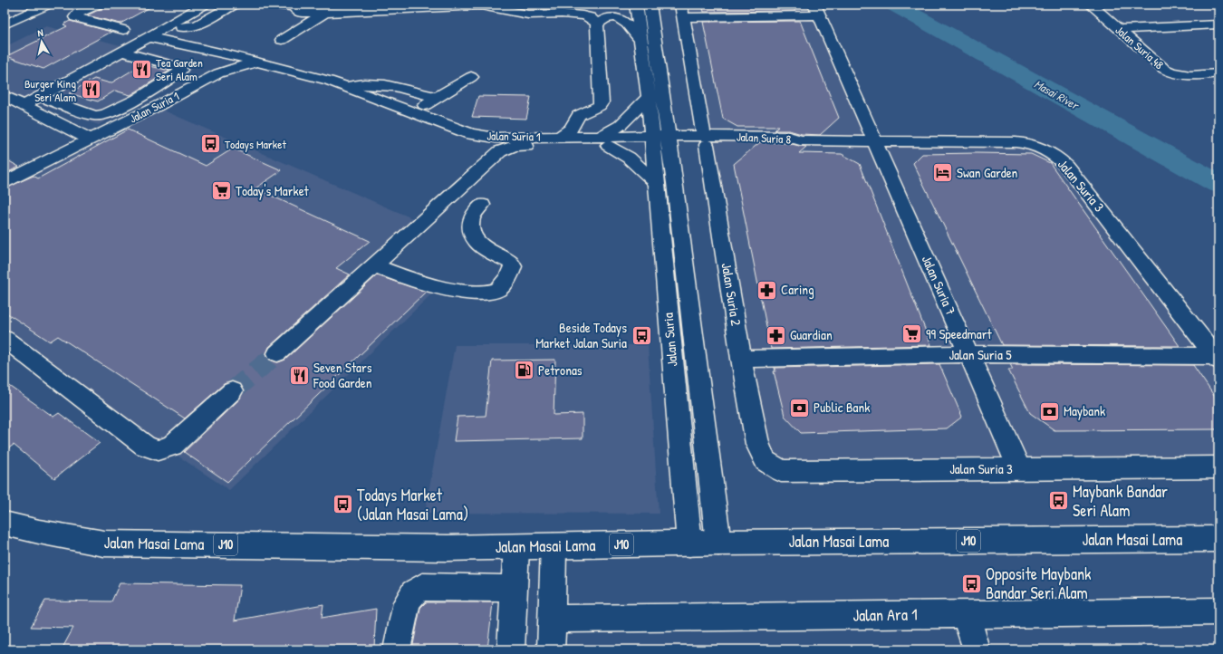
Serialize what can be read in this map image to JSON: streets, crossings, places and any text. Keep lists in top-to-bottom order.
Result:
{
  "streets": {
    "street": [
      "Jalan Suria 48",
      "Jalan Suria 1",
      "Jalan Suria 8",
      "Jalan Suria 3",
      "Jalan Suria 7",
      "Jalan Suria 2",
      "Jalan Suria",
      "Jalan Suria 5",
      "Jalan Masai Lama",
      "J10",
      "Jalan Ara 1"
    ]
  },
  "crossings": [
    ["Jalan Suria 1", "Jalan Suria 8"],
    ["Jalan Suria 8", "Jalan Suria 3"],
    ["Jalan Suria 8", "Jalan Suria 7"],
    ["Jalan Suria 8", "Jalan Suria 2"],
    ["Jalan Suria 8", "Jalan Suria"],
    ["Jalan Suria 3", "Jalan Suria 7"],
    ["Jalan Suria 3", "Jalan Suria 2"],
    ["Jalan Suria 3", "Jalan Suria 5"],
    ["Jalan Suria 7", "Jalan Suria 5"],
    ["Jalan Suria 2", "Jalan Suria 5"],
    ["Jalan Suria", "Jalan Masai Lama"]
  ],
  "water": ["Masai River"],
  "places": {
    "restaurant": ["Tea Garden Seri Alam", "Burger King Seri Alam", "Seven Stars Food Garden"],
    "bus stop": [
      "Todays Market",
      "Beside Todays Market Jalan Suria",
      "Maybank Bandar Seri Alam",
      "Todays Market (Jalan Masai Lama)",
      "Opposite Maybank Bandar Seri Alam"
    ],
    "hotel": ["Swan Garden"],
    "supermarket": ["Today's Market", "99 Speedmart"],
    "pharmacy": ["Caring", "Guardian"],
    "fuel station": ["Petronas"],
    "bank": ["Public Bank", "Maybank"]
  },
  "north": "top"
}
